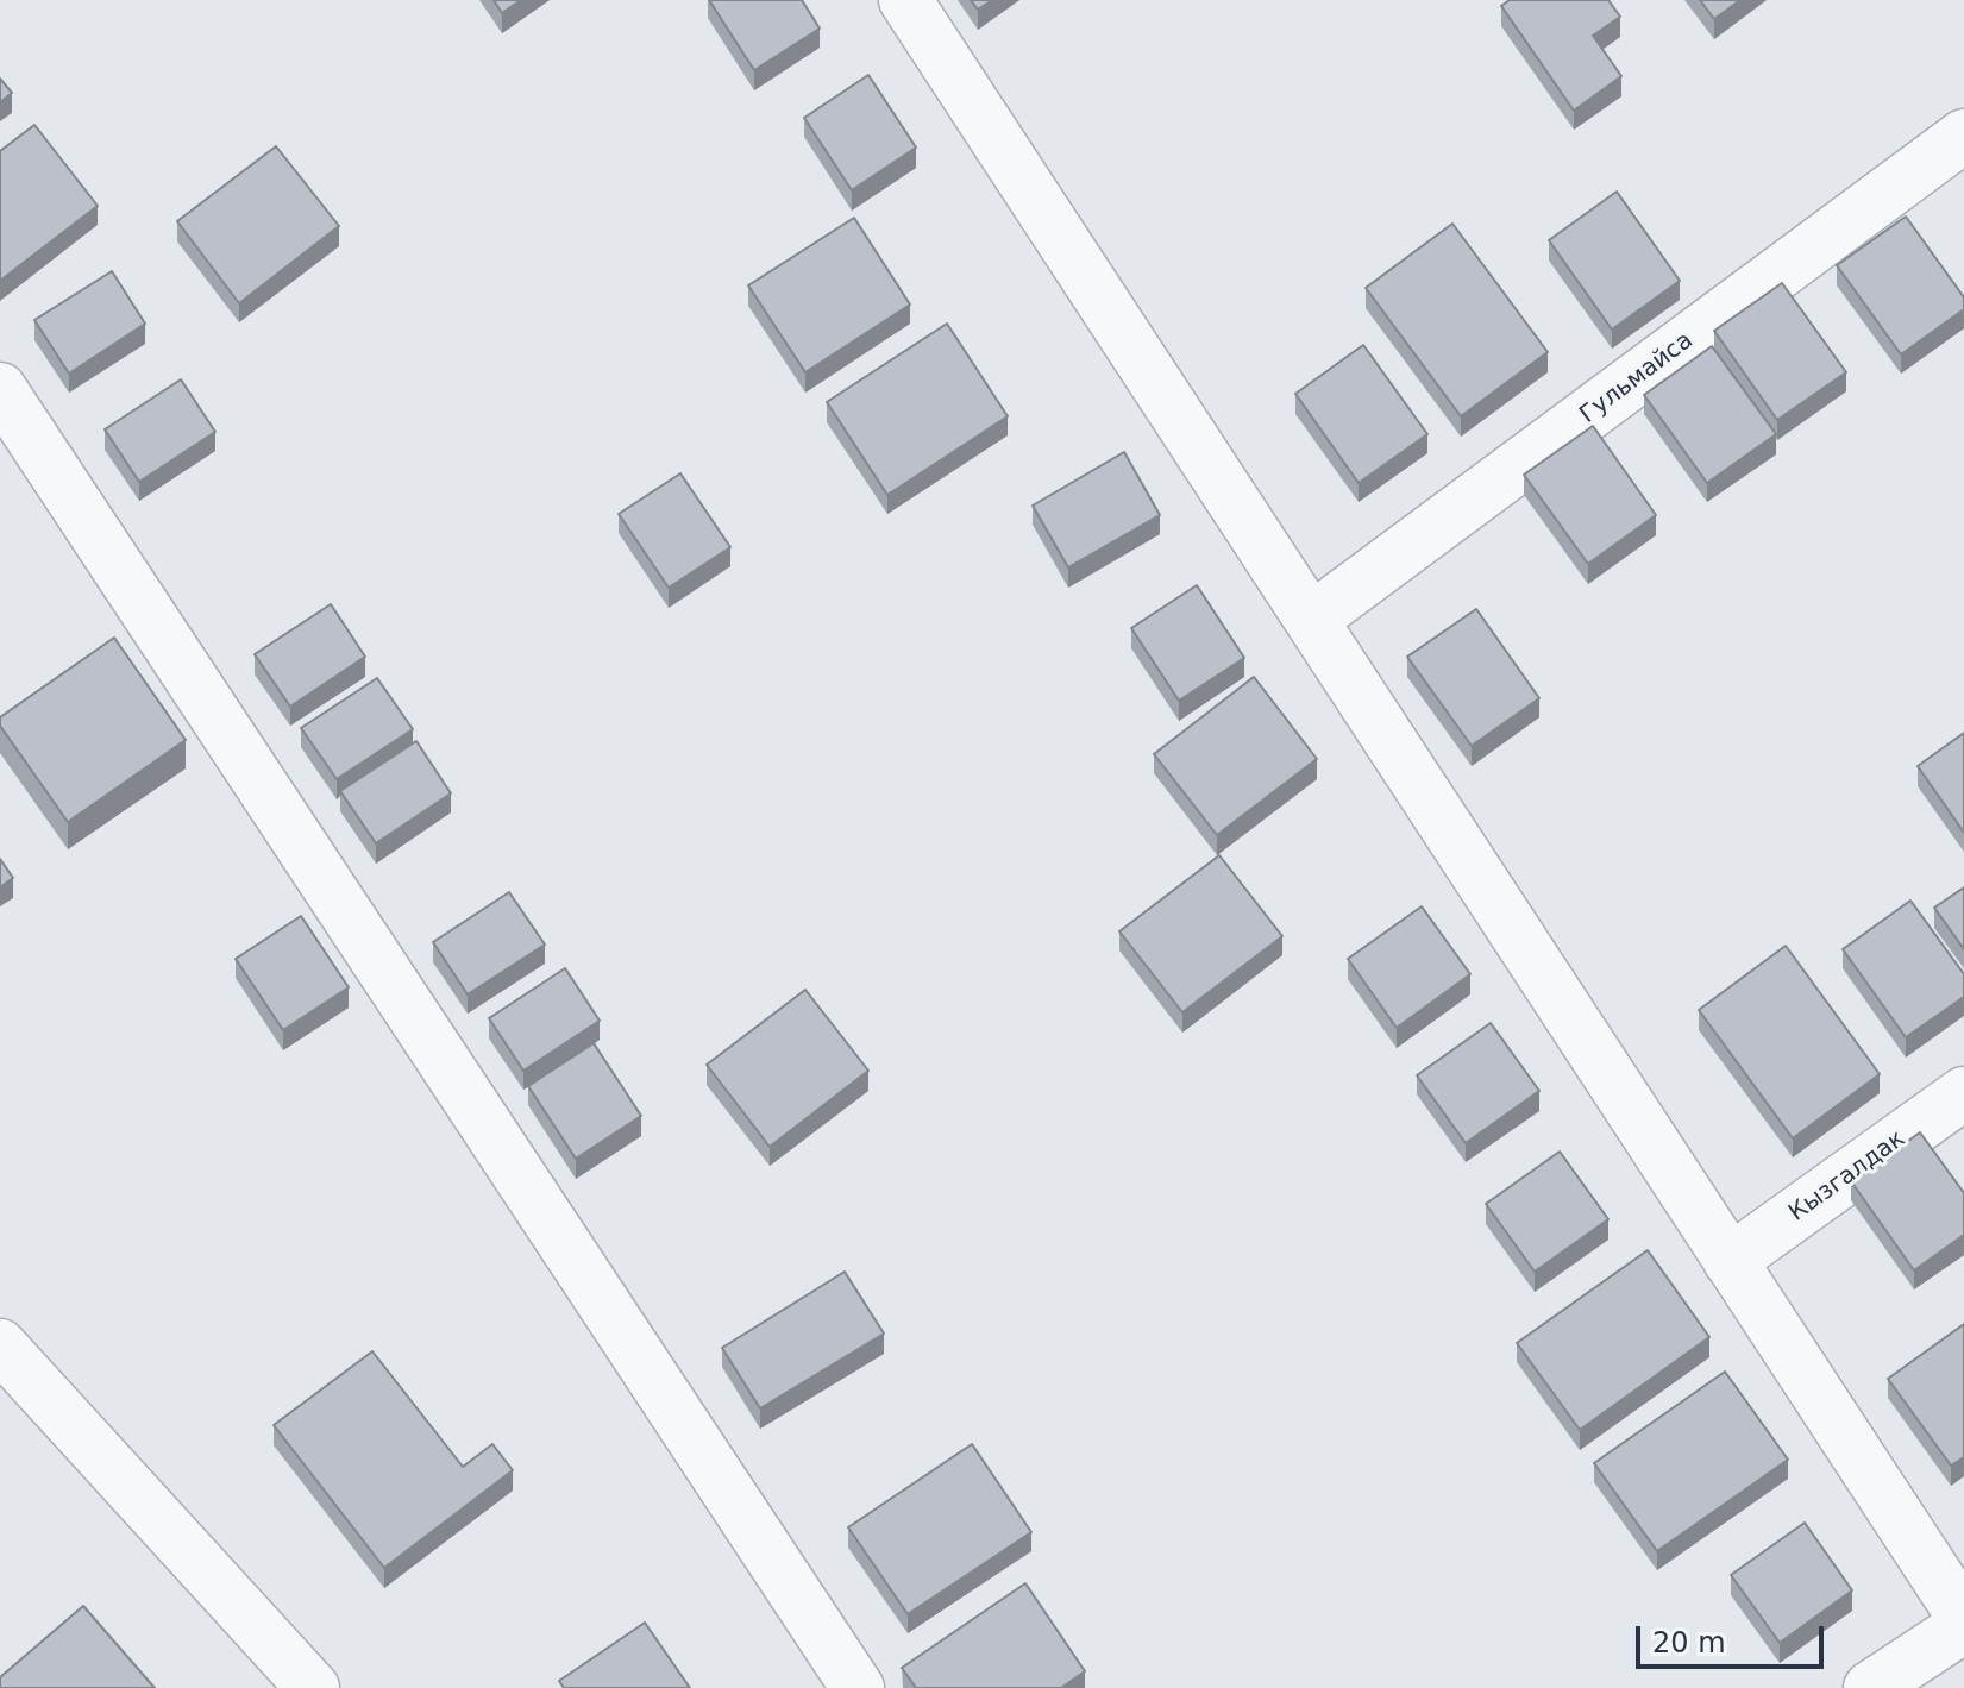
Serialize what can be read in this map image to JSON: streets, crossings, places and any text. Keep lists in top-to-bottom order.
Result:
{
  "streets": {
    "street": ["Гульмайса", "Кызгалдак"]
  },
  "scale_bar": "20 m"
}
